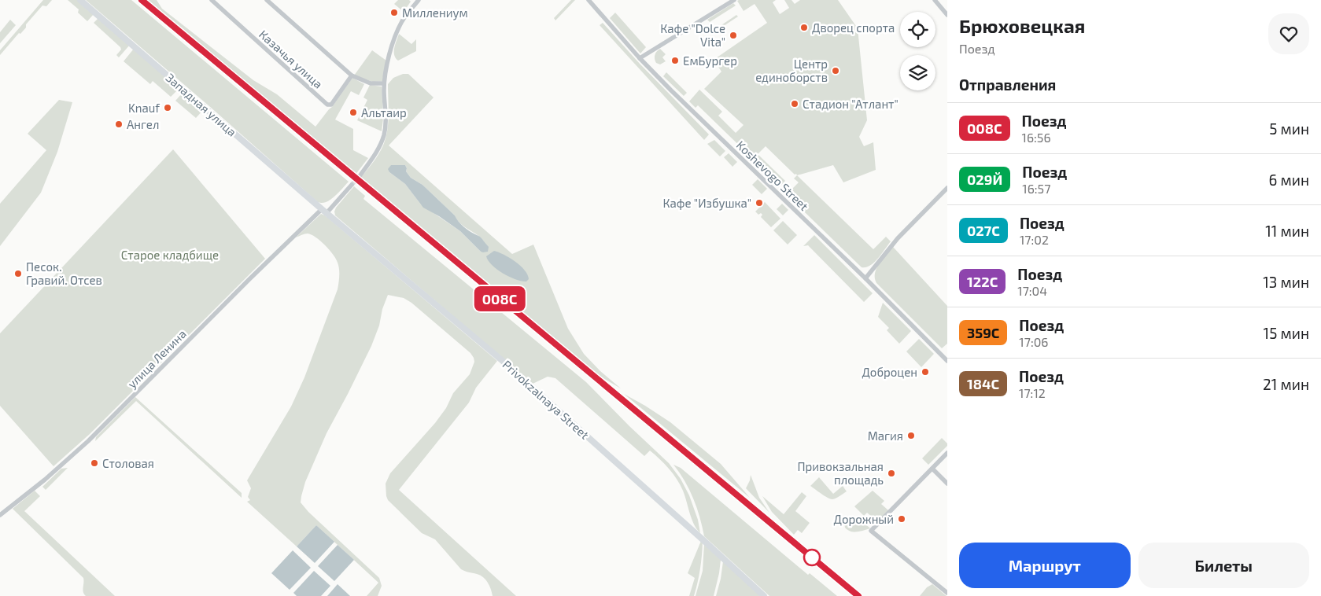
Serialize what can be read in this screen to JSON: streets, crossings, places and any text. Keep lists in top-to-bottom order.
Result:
{
  "streets": {
    "main road": ["Западная улица", "Privokzalnaya Street"],
    "street": ["Казачья улица", "Koshevogo Street", "улица Ленина"]
  },
  "crossings": [
    ["Западная улица", "улица Ленина"],
    ["Западная улица", "Privokzalnaya Street"],
    ["улица Ленина", "Privokzalnaya Street"]
  ],
  "parks": ["Старое кладбище"],
  "places": [
    "Миллениум",
    "Дворец спорта",
    "Кафе \"Dolce Vita\"",
    "ЕмБургер",
    "Центр единоборств",
    "Стадион \"Атлант\"",
    "Knauf",
    "Альтаир",
    "Ангел",
    "Кафе \"Избушка\"",
    "Песок. Гравий. Отсев",
    "Доброцен",
    "Магия",
    "Столовая",
    "Привокзальная площадь",
    "Дорожный"
  ],
  "page": {
    "on_map": "008С",
    "heading": [
      ["Брюховецкая", "Поезд"],
      "Отправления"
    ],
    "list": [
      {
        "mark": "008С",
        "name": "Поезд",
        "note": "16:56",
        "value": "5 мин"
      },
      {
        "mark": "029Й",
        "name": "Поезд",
        "note": "16:57",
        "value": "6 мин"
      },
      {
        "mark": "027С",
        "name": "Поезд",
        "note": "17:02",
        "value": "11 мин"
      },
      {
        "mark": "122С",
        "name": "Поезд",
        "note": "17:04",
        "value": "13 мин"
      },
      {
        "mark": "359С",
        "name": "Поезд",
        "note": "17:06",
        "value": "15 мин"
      },
      {
        "mark": "184С",
        "name": "Поезд",
        "note": "17:12",
        "value": "21 мин"
      }
    ],
    "buttons": ["Маршрут", "Билеты"]
  }
}
